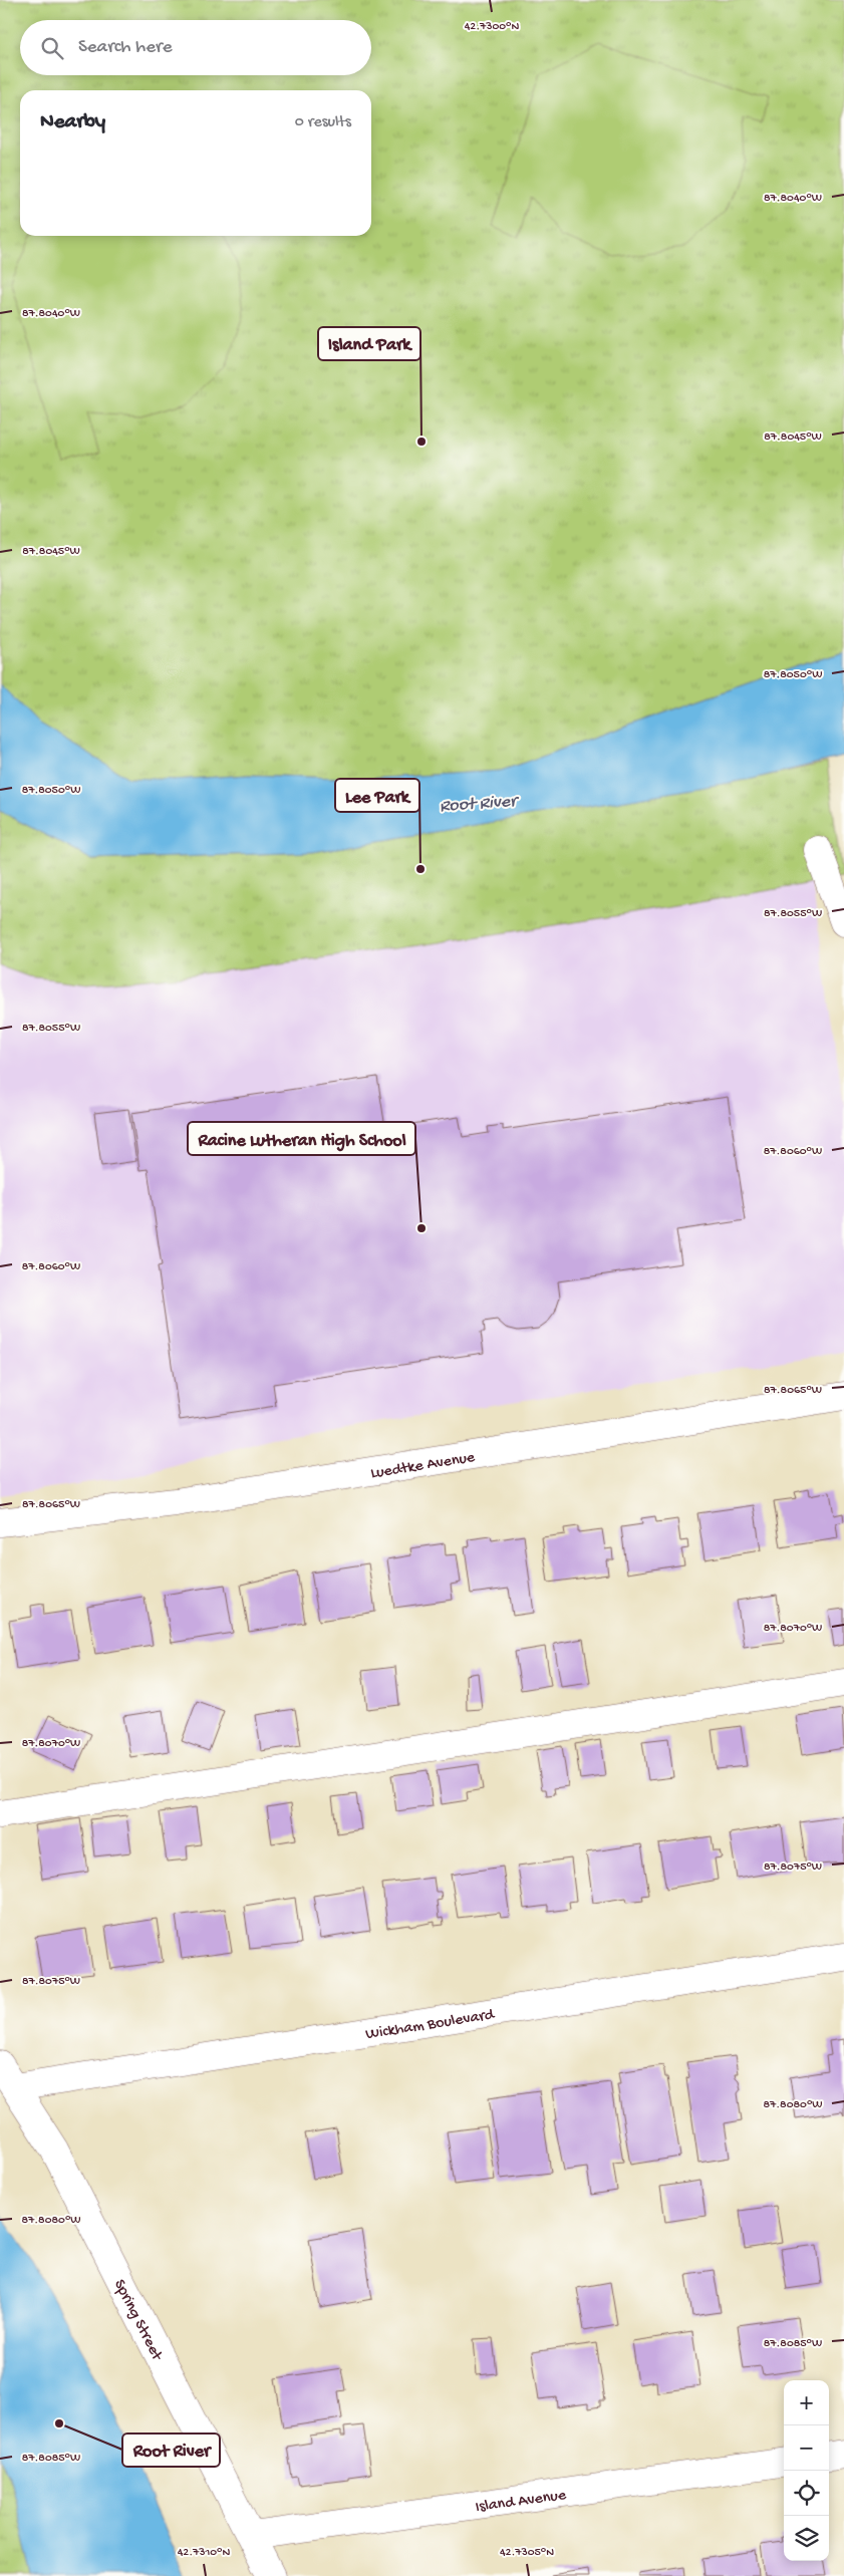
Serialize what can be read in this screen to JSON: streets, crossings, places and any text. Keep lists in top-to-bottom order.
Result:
{
  "streets": {
    "street": [
      "Luedtke Avenue",
      "Wickham Boulevard",
      "Spring Street",
      "Island Avenue"
    ]
  },
  "crossings": [
    ["Wickham Boulevard", "Spring Street"],
    ["Spring Street", "Island Avenue"]
  ],
  "water": ["Root River"],
  "places": [
    "Island Park",
    "Lee Park",
    "Racine Lutheran High School",
    "Root River"
  ],
  "page": {
    "search": "Search here",
    "heading": ["Nearby", "0 results"],
    "map_buttons": ["+", "−"]
  },
  "coordinates": [
    "42.7300°N",
    "87.8040°W",
    "87.8045°W",
    "87.8050°W",
    "87.8055°W",
    "87.8060°W",
    "87.8065°W",
    "87.8070°W",
    "87.8075°W",
    "87.8080°W",
    "87.8085°W",
    "42.7310°N",
    "42.7305°N"
  ]
}
